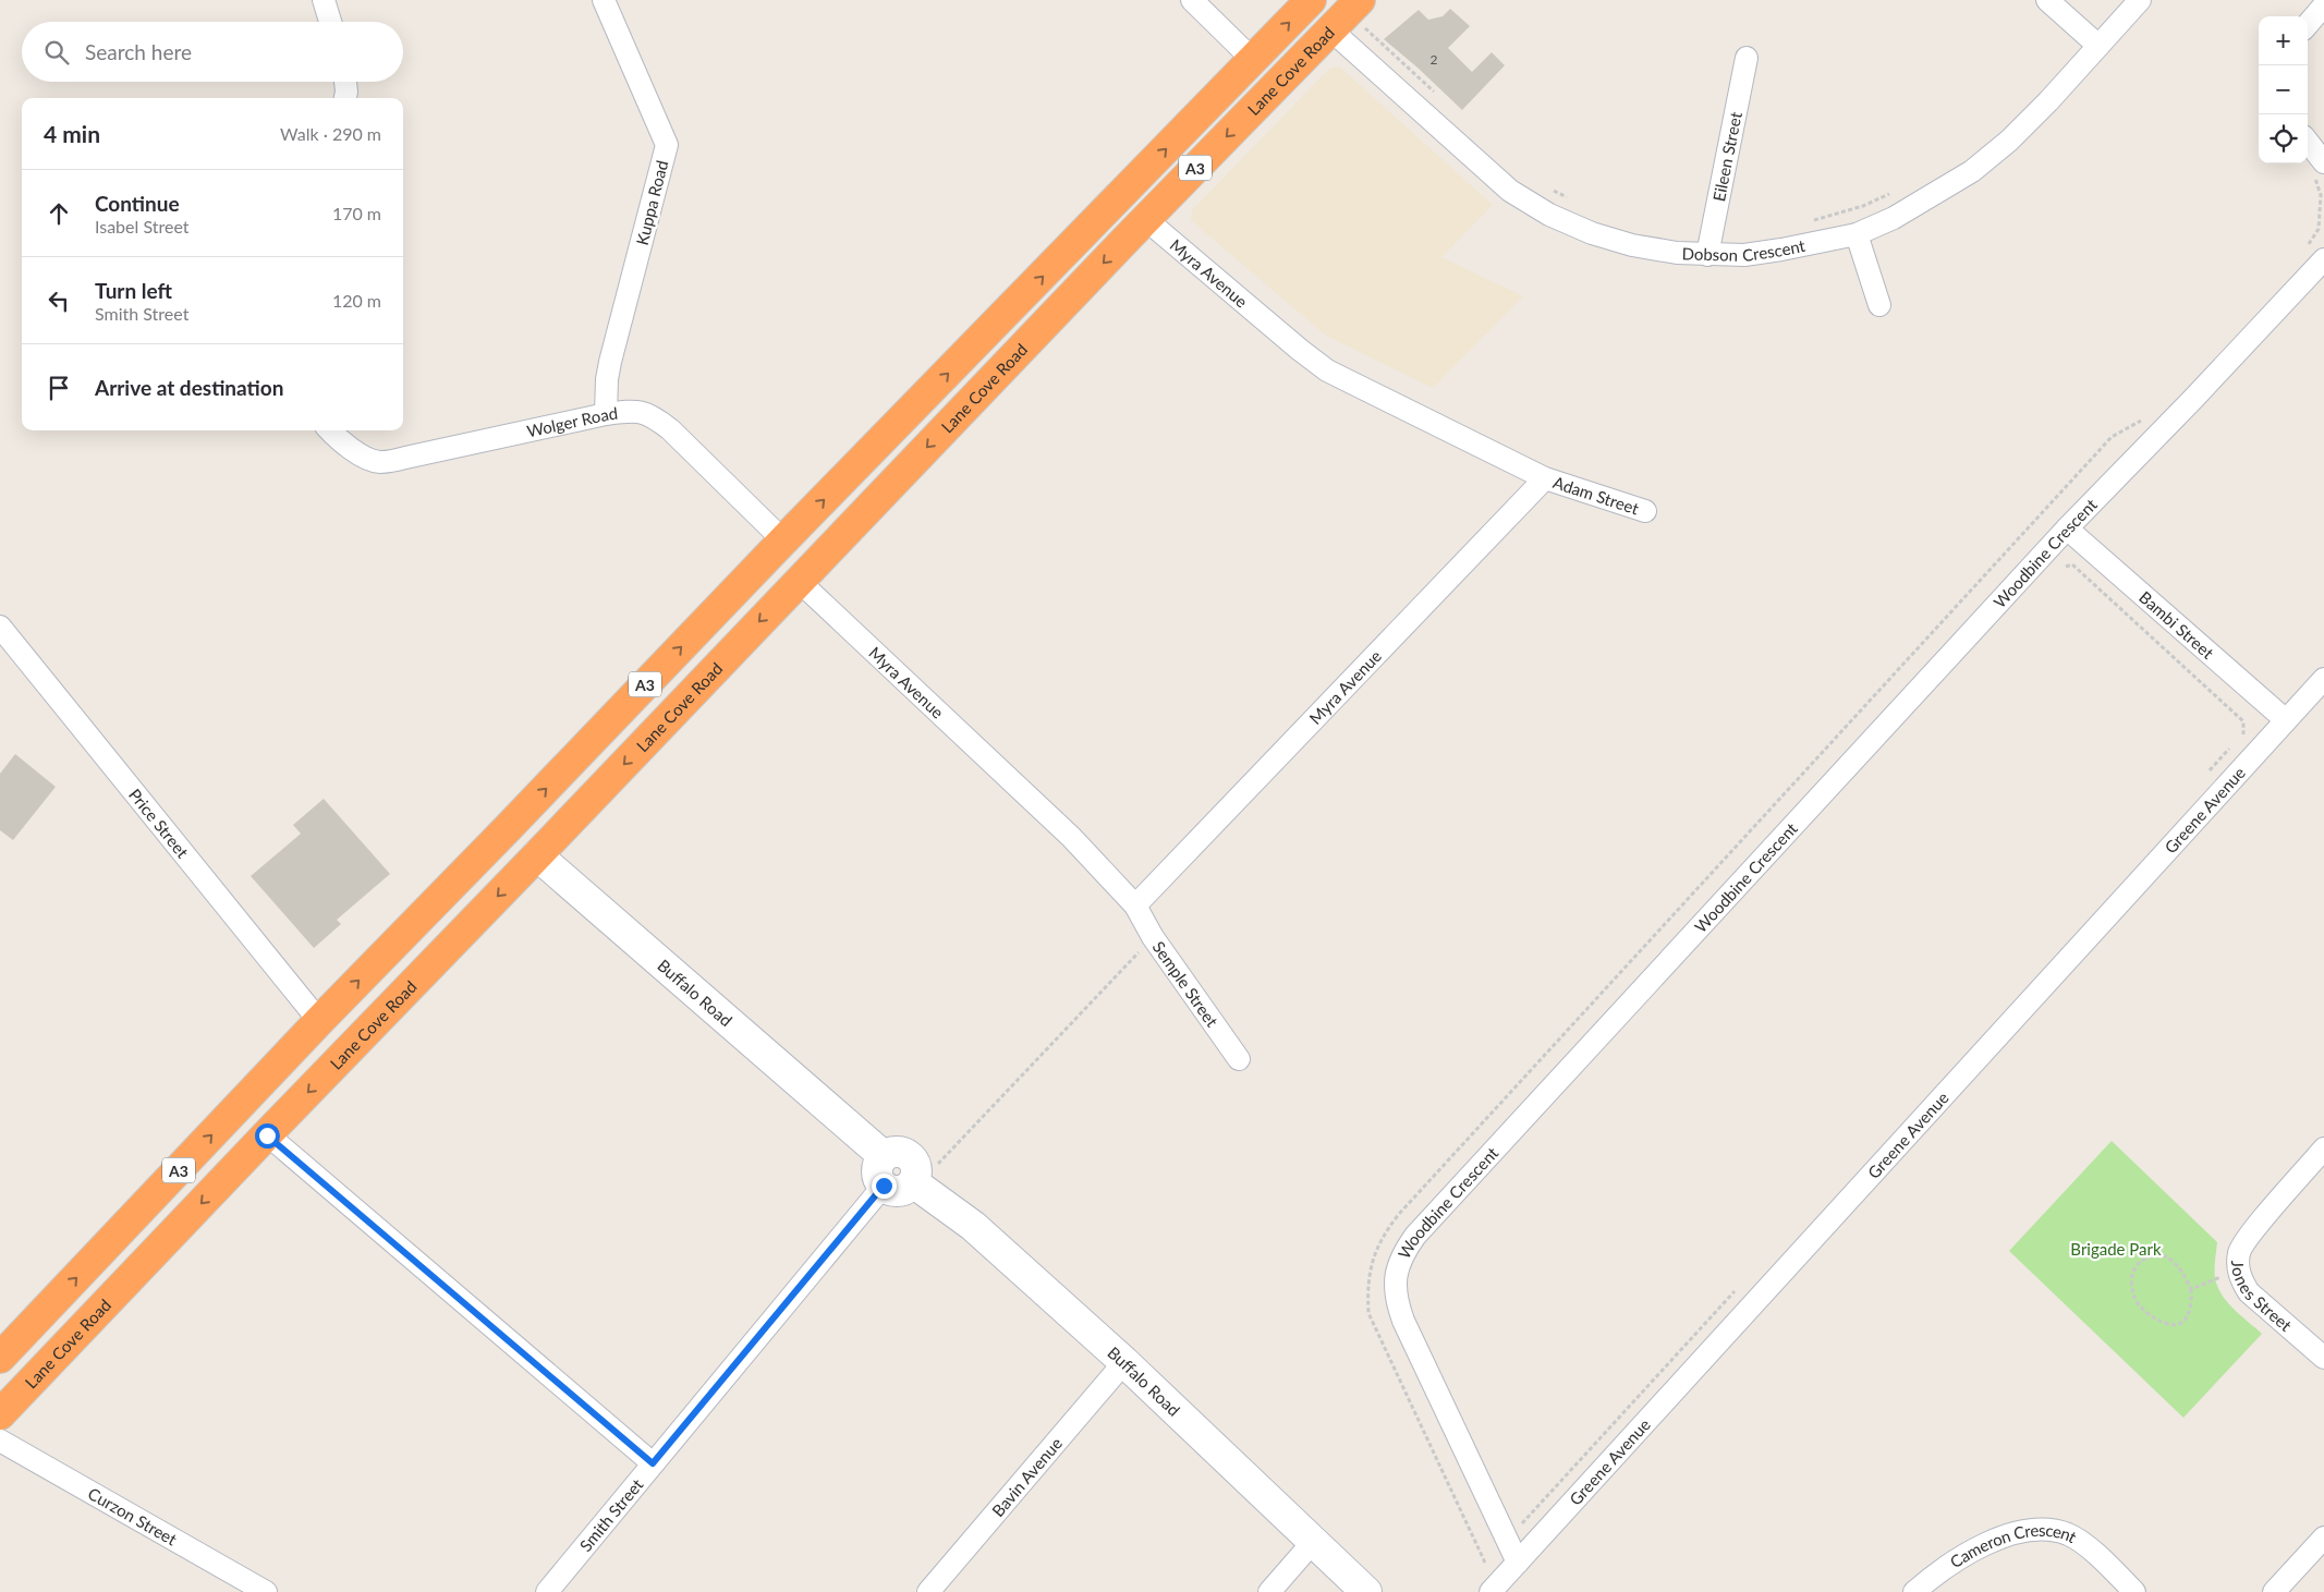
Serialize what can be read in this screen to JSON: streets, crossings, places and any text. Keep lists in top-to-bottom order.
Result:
{
  "streets": {
    "highway": ["Lane Cove Road", "A3", "Buffalo Road"],
    "street": [
      "Eileen Street",
      "Kuppa Road",
      "Dobson Crescent",
      "Myra Avenue",
      "Wolger Road",
      "Adam Street",
      "Woodbine Crescent",
      "Bambi Street",
      "Greene Avenue",
      "Price Street",
      "Semple Street",
      "Jones Street",
      "Bavin Avenue",
      "Smith Street",
      "Curzon Street",
      "Cameron Crescent"
    ]
  },
  "crossings": [
    ["Lane Cove Road", "Dobson Crescent"],
    ["Lane Cove Road", "Myra Avenue"],
    ["Lane Cove Road", "Wolger Road"],
    ["Lane Cove Road", "Price Street"],
    ["Lane Cove Road", "Buffalo Road"],
    ["Eileen Street", "Dobson Crescent"],
    ["Kuppa Road", "Wolger Road"],
    ["Myra Avenue", "Adam Street"],
    ["Myra Avenue", "Semple Street"],
    ["Woodbine Crescent", "Bambi Street"],
    ["Woodbine Crescent", "Greene Avenue"],
    ["Bambi Street", "Greene Avenue"],
    ["Buffalo Road", "Bavin Avenue"],
    ["Buffalo Road", "Smith Street"]
  ],
  "parks": ["Brigade Park"],
  "house_numbers": ["2"],
  "page": {
    "map_buttons": ["+", "−"],
    "search": "Search here",
    "heading": ["4 min", "Walk · 290 m"],
    "list": [
      ["Continue", "Isabel Street", "170 m"],
      ["Turn left", "Smith Street", "120 m"],
      "Arrive at destination"
    ]
  }
}
